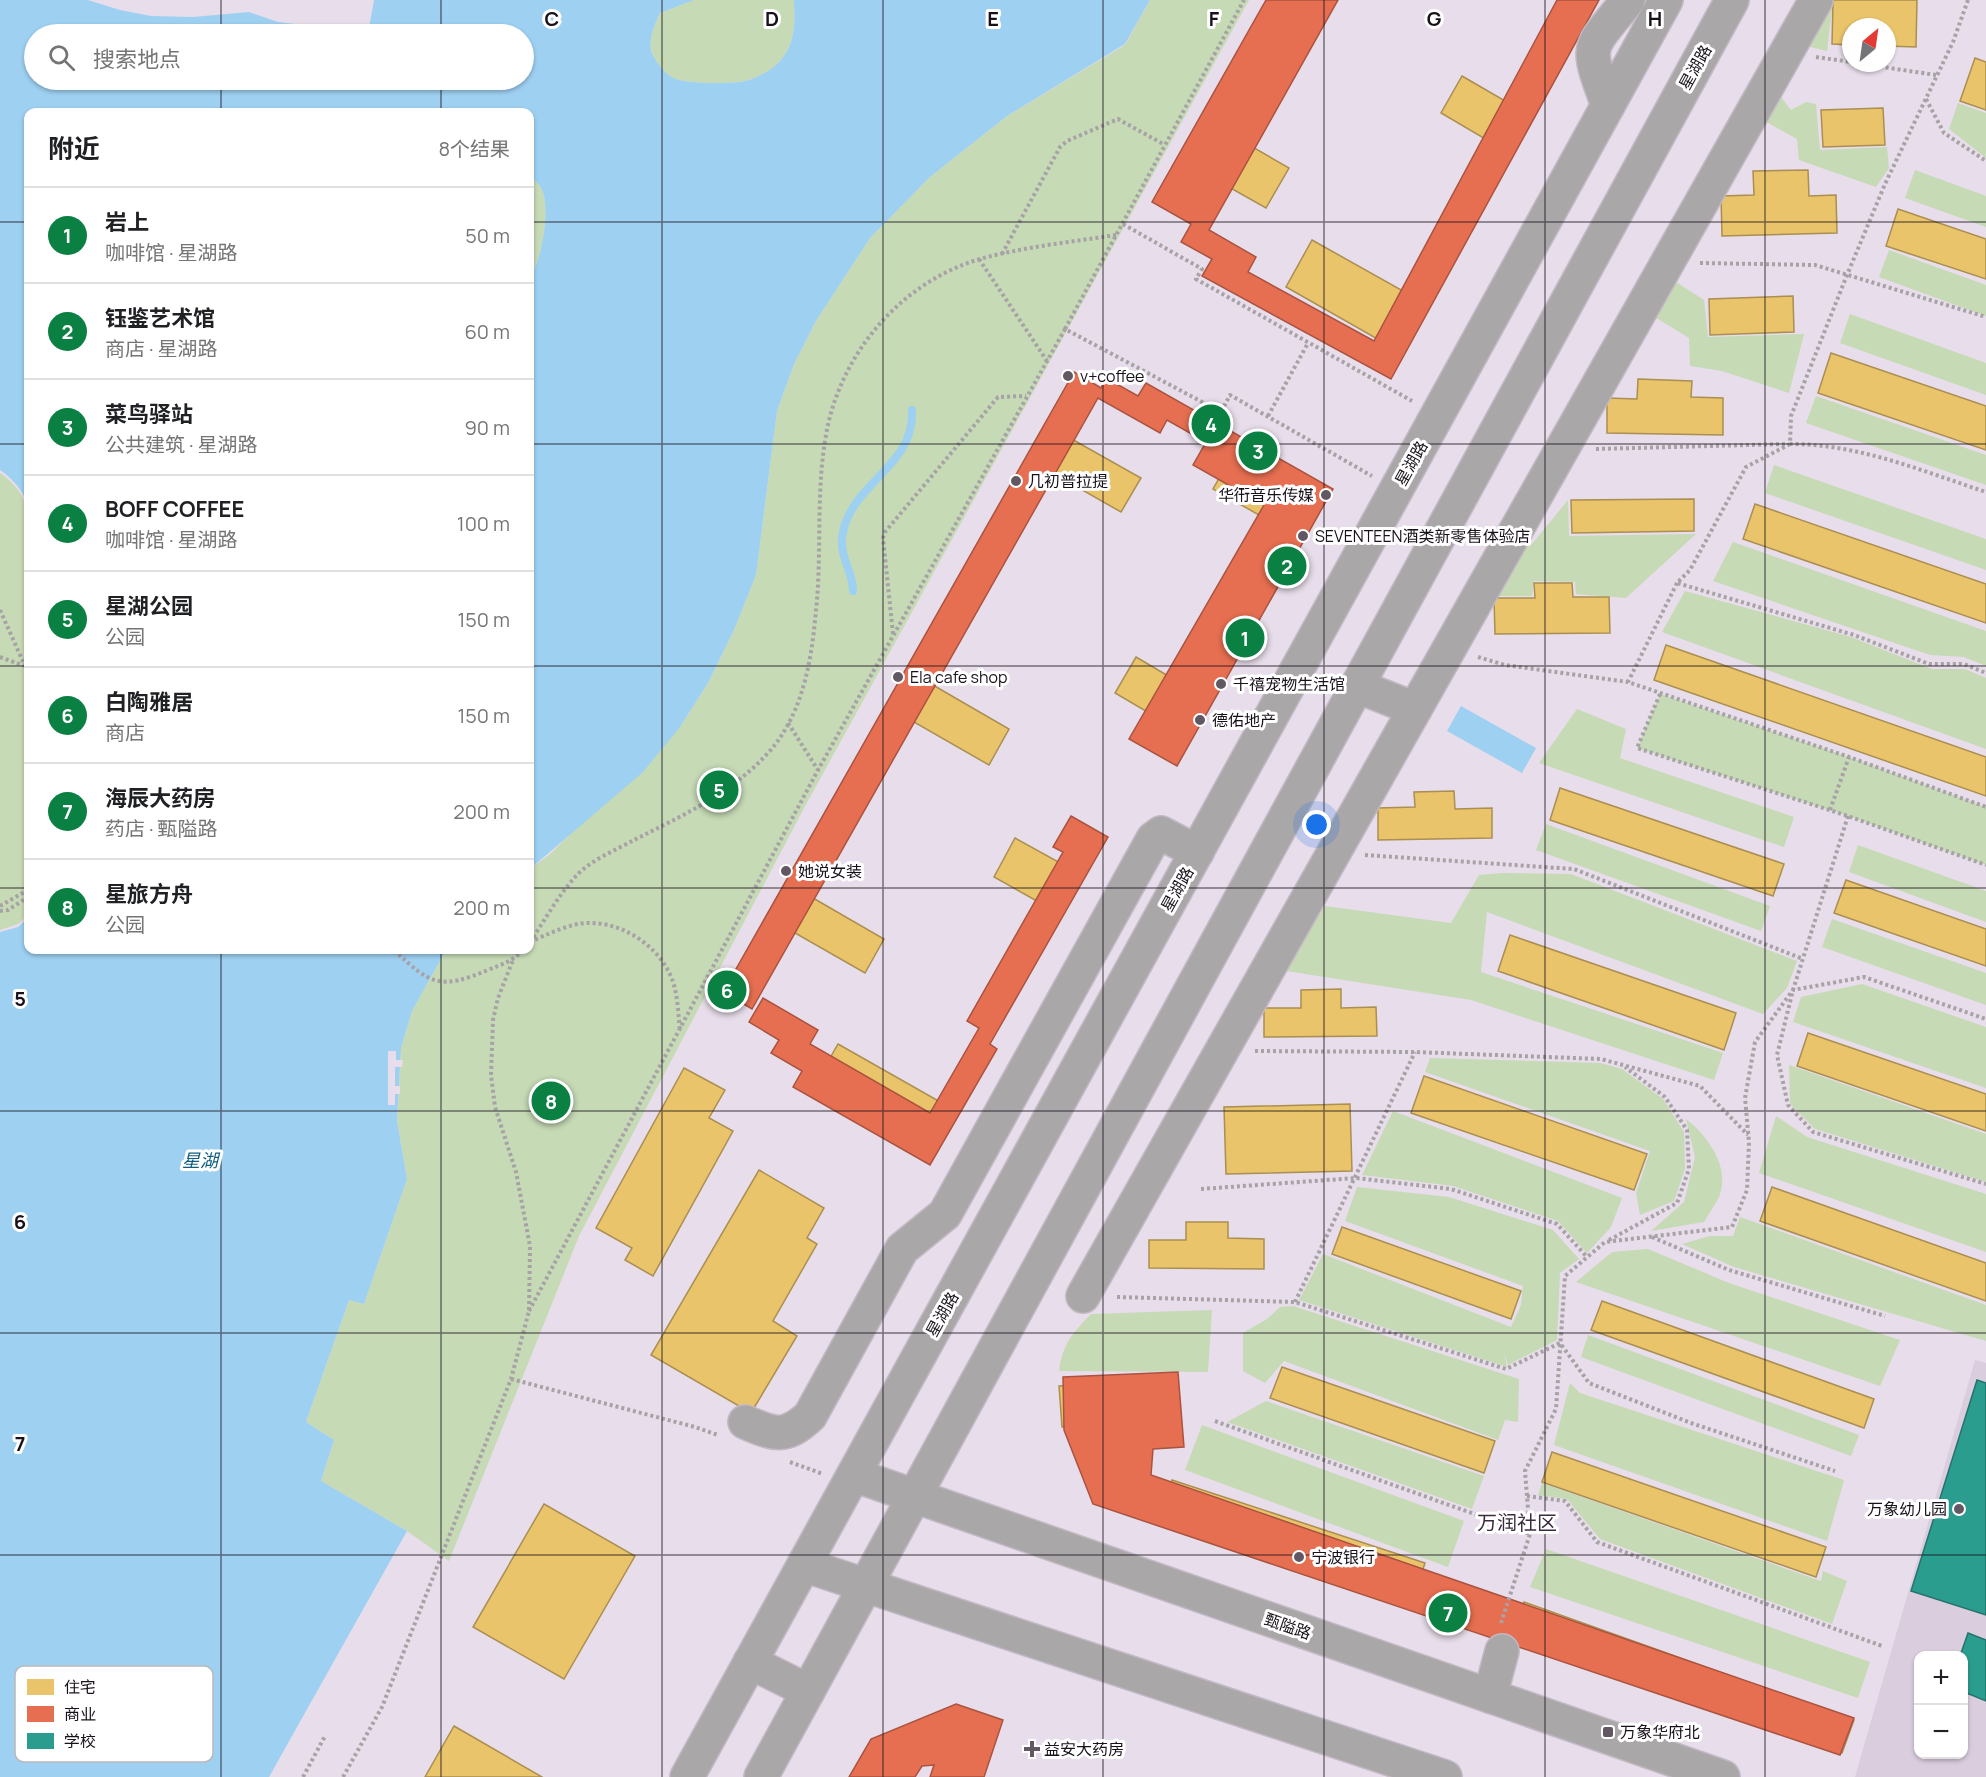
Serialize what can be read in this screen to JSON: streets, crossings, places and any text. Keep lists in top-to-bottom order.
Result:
{
  "streets": {
    "street": ["星湖路", "甄隘路"]
  },
  "crossings": [
    ["星湖路", "甄隘路"]
  ],
  "districts": ["万润社区"],
  "water": ["星湖"],
  "places": {
    "other": [
      "v+coffee",
      "几初普拉提",
      "华衎音乐传媒",
      "SEVENTEEN酒类新零售体验店",
      "Ela cafe shop",
      "千禧宠物生活馆",
      "德佑地产",
      "她说女装",
      "万象幼儿园",
      "宁波银行"
    ],
    "transit": ["万象华府北"],
    "health": ["益安大药房"]
  },
  "legend": ["住宅", "商业", "学校"],
  "north": "top right",
  "page": {
    "search": "搜索地点",
    "heading": ["附近", "8个结果"],
    "list": [
      {
        "mark": "1",
        "name": "岩上",
        "note": "咖啡馆 · 星湖路",
        "value": "50 m"
      },
      {
        "mark": "2",
        "name": "钰鉴艺术馆",
        "note": "商店 · 星湖路",
        "value": "60 m"
      },
      {
        "mark": "3",
        "name": "菜鸟驿站",
        "note": "公共建筑 · 星湖路",
        "value": "90 m"
      },
      {
        "mark": "4",
        "name": "BOFF COFFEE",
        "note": "咖啡馆 · 星湖路",
        "value": "100 m"
      },
      {
        "mark": "5",
        "name": "星湖公园",
        "note": "公园",
        "value": "150 m"
      },
      {
        "mark": "6",
        "name": "白陶雅居",
        "note": "商店",
        "value": "150 m"
      },
      {
        "mark": "7",
        "name": "海辰大药房",
        "note": "药店 · 甄隘路",
        "value": "200 m"
      },
      {
        "mark": "8",
        "name": "星旅方舟",
        "note": "公园",
        "value": "200 m"
      }
    ],
    "pins": [
      "4",
      "3",
      "2",
      "1",
      "5",
      "6",
      "8",
      "7"
    ],
    "map_buttons": ["+", "−"]
  },
  "grid": {
    "columns": [
      "C",
      "D",
      "E",
      "F",
      "G",
      "H"
    ],
    "rows": ["5", "6", "7"]
  }
}
